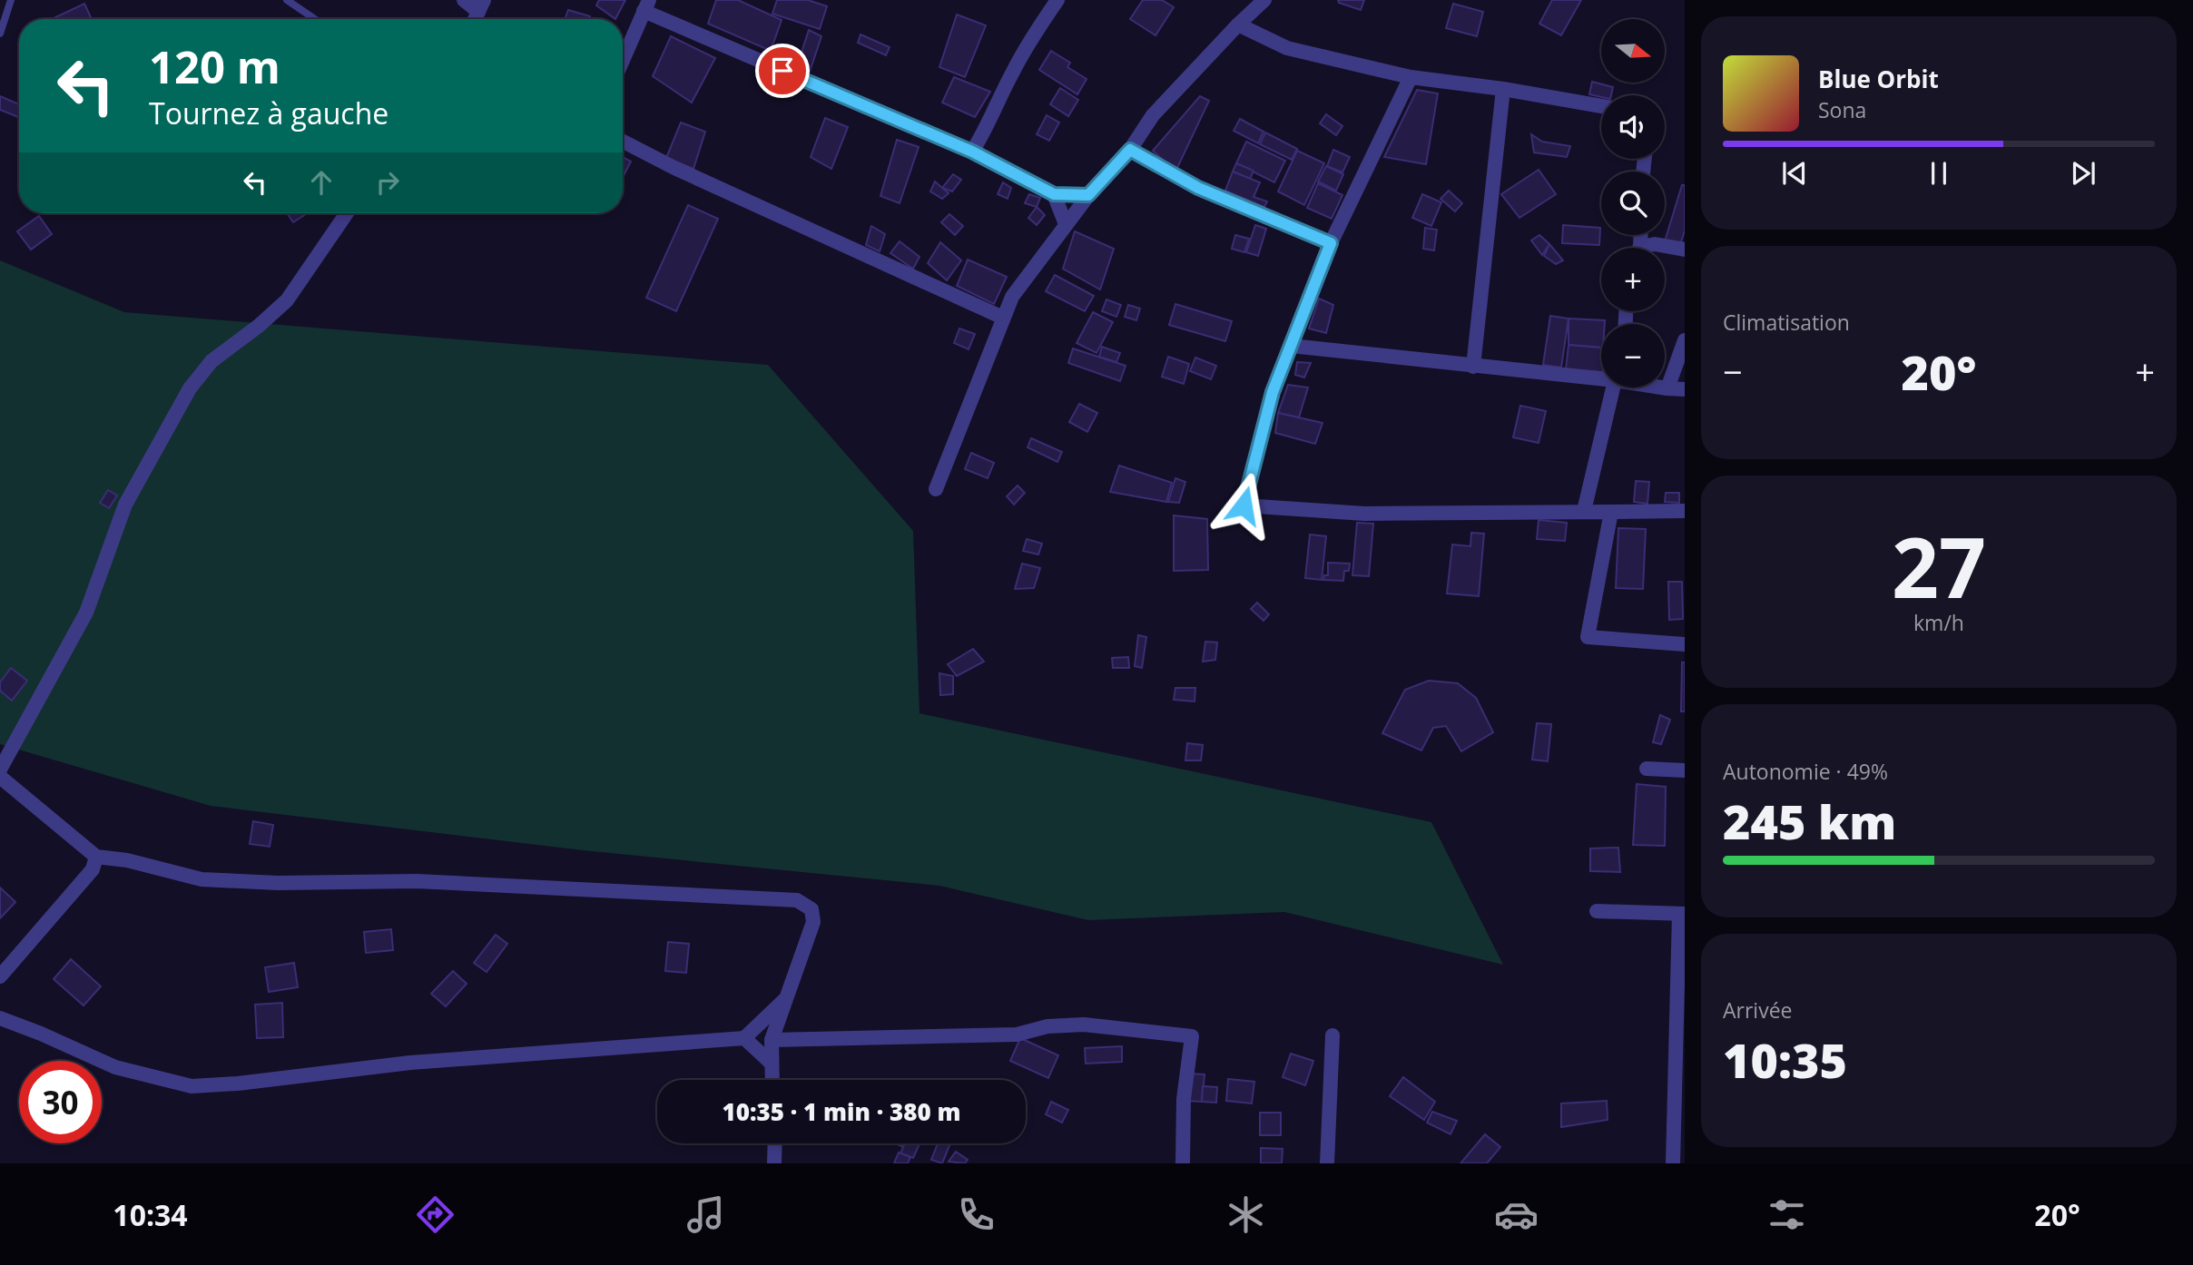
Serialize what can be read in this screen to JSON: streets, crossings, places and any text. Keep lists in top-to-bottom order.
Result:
{
  "north": "right",
  "page": {
    "map_buttons": ["+", "−"],
    "turn": ["120 m", "Tournez à gauche"],
    "song": ["Blue Orbit", "Sona"],
    "tile": [
      "Climatisation",
      ["27", "km/h"],
      ["Autonomie · 49%", "245 km"],
      ["Arrivée", "10:35"]
    ],
    "heat": ["−", "20°", "+"],
    "limit": "30",
    "trip": "10:35 · 1 min · 380 m",
    "tabs": ["10:34", "20°"]
  }
}
